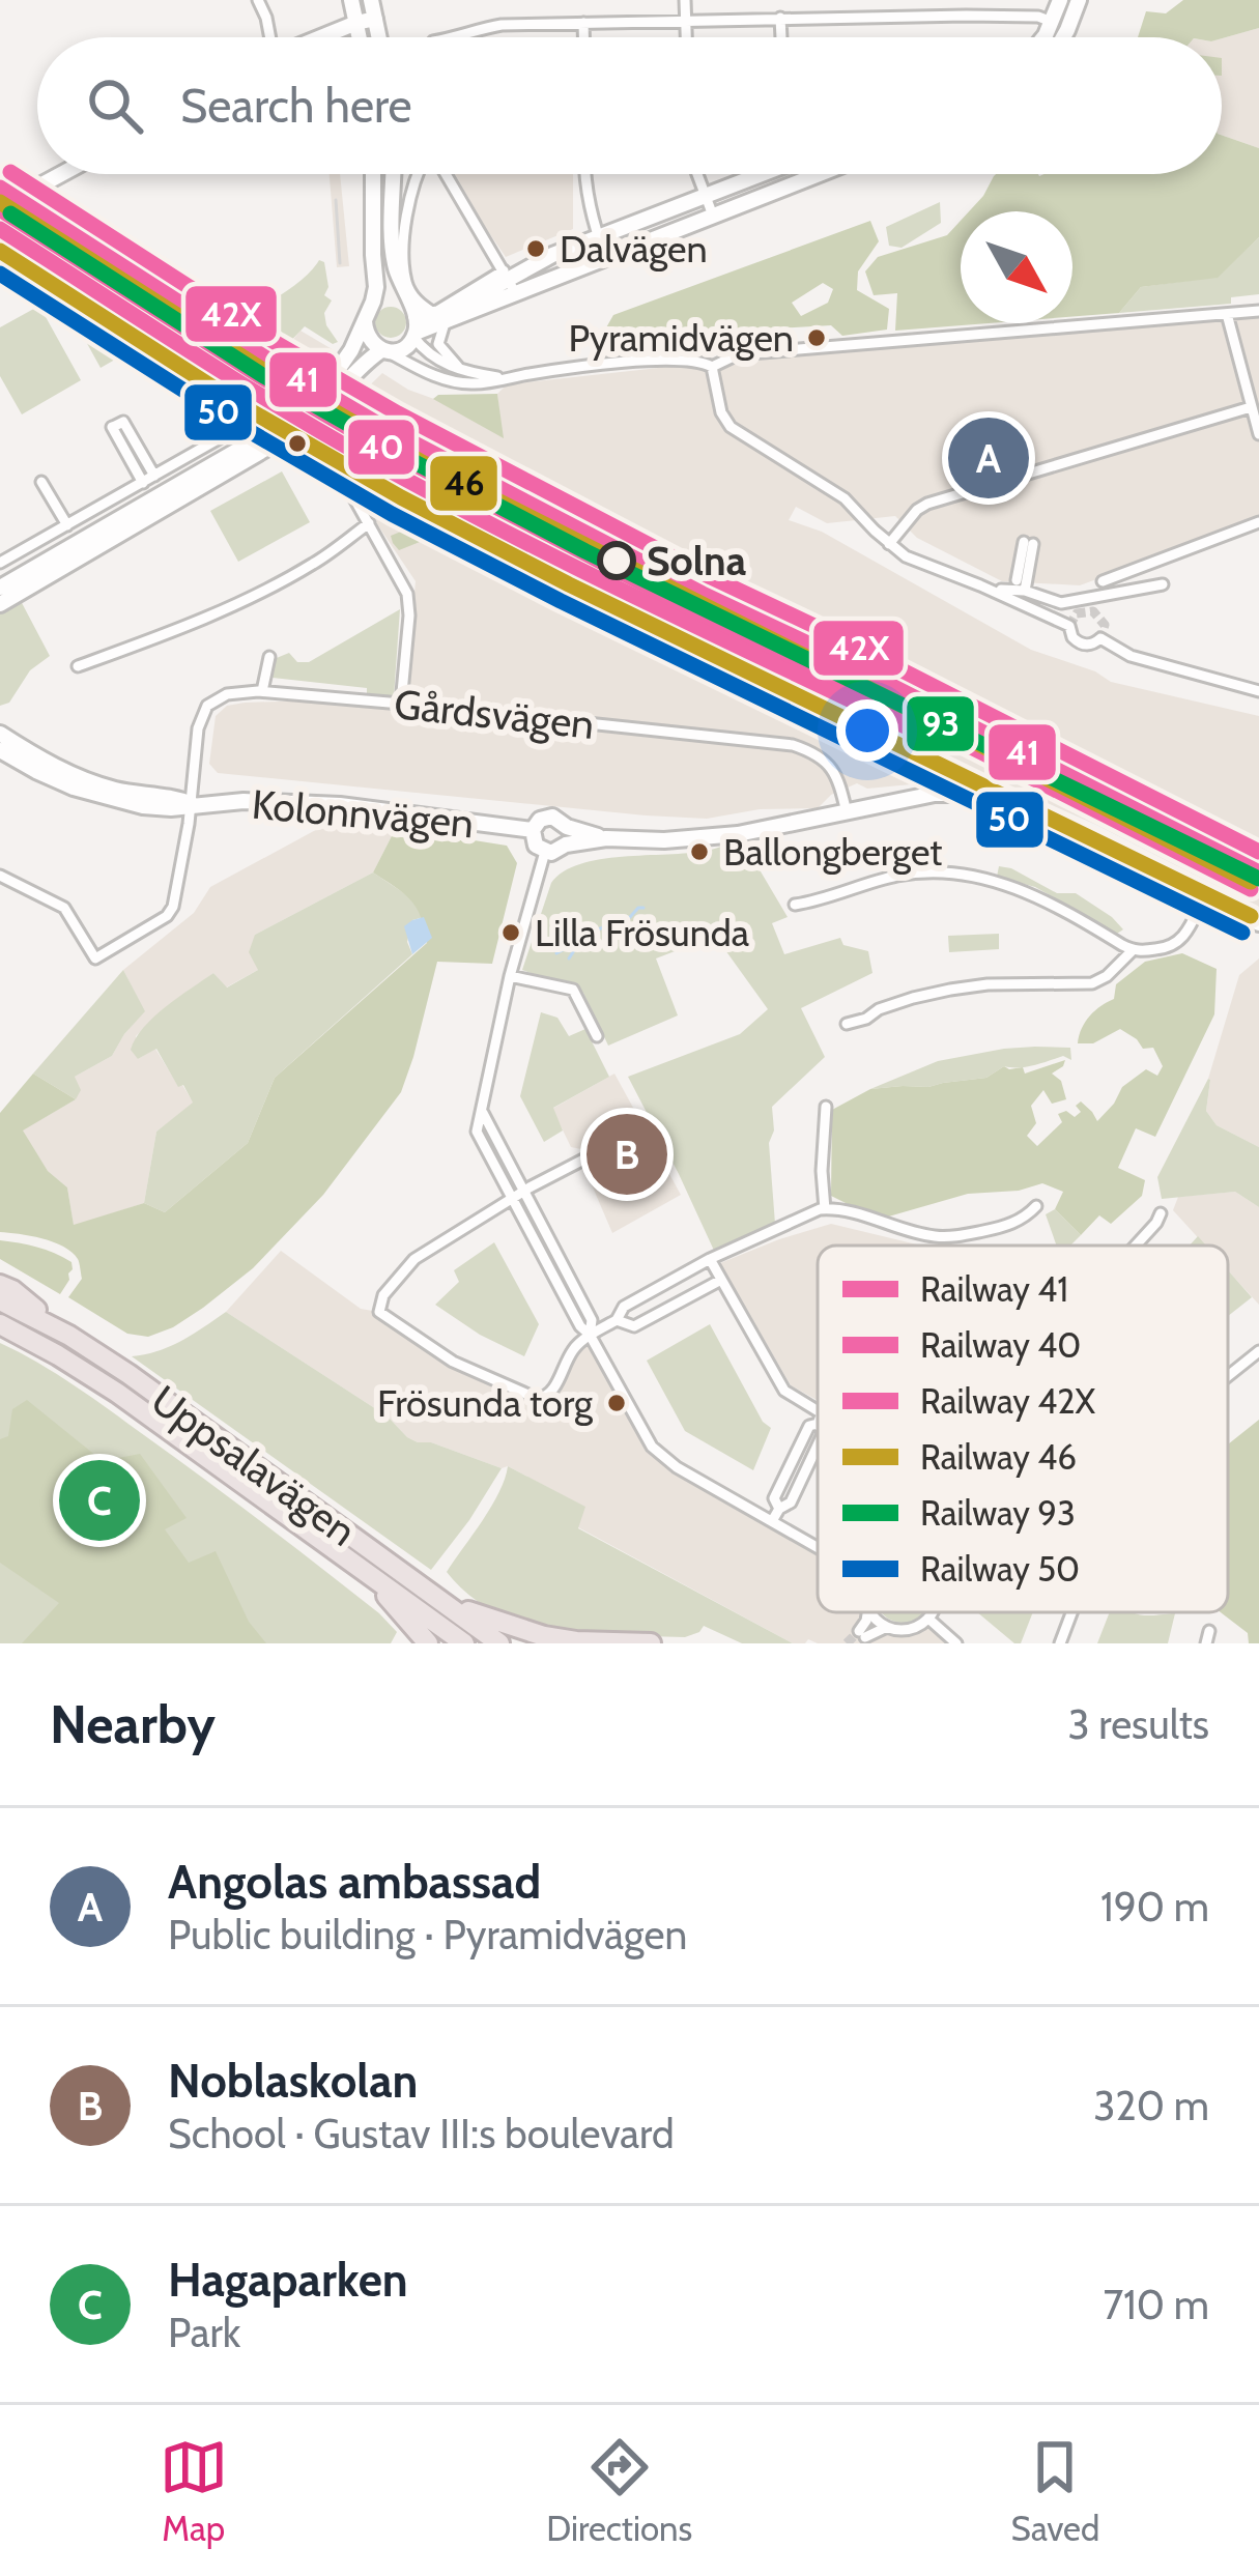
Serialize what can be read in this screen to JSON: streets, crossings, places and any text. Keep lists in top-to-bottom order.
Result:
{
  "streets": {
    "highway": ["Uppsalavägen"],
    "street": ["Gårdsvägen", "Kolonnvägen"]
  },
  "crossings": [
    ["Gårdsvägen", "Kolonnvägen"]
  ],
  "places": [
    "Dalvägen",
    "Pyramidvägen",
    "Solna",
    "Ballongberget",
    "Lilla Frösunda",
    "Frösunda torg"
  ],
  "lines": [
    "rail line 42X",
    "rail line 41",
    "rail line 46",
    "rail line 40",
    "rail line 93",
    "rail line 50"
  ],
  "legend": [
    "Railway 41",
    "Railway 40",
    "Railway 42X",
    "Railway 46",
    "Railway 93",
    "Railway 50"
  ],
  "north": "bottom right",
  "page": {
    "search": "Search here",
    "pins": ["A", "B", "C"],
    "heading": ["Nearby", "3 results"],
    "list": [
      {
        "mark": "A",
        "name": "Angolas ambassad",
        "note": "Public building · Pyramidvägen",
        "value": "190 m"
      },
      {
        "mark": "B",
        "name": "Noblaskolan",
        "note": "School · Gustav III:s boulevard",
        "value": "320 m"
      },
      {
        "mark": "C",
        "name": "Hagaparken",
        "note": "Park",
        "value": "710 m"
      }
    ],
    "nav": ["Map", "Directions", "Saved"]
  }
}
